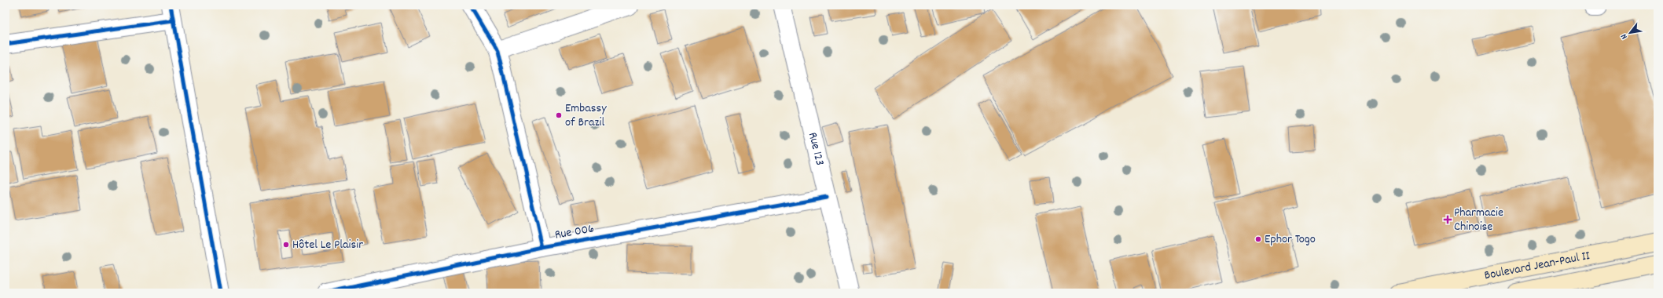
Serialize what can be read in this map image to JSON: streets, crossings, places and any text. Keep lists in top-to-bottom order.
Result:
{
  "streets": {
    "main road": ["Boulevard Jean-Paul II"],
    "street": ["Rue 123", "Rue 006"]
  },
  "crossings": [
    ["Rue 123", "Rue 006"]
  ],
  "places": {
    "other": ["Embassy of Brazil", "Ephor Togo", "Hôtel Le Plaisir"],
    "health": ["Pharmacie Chinoise"]
  },
  "north": "bottom left"
}
